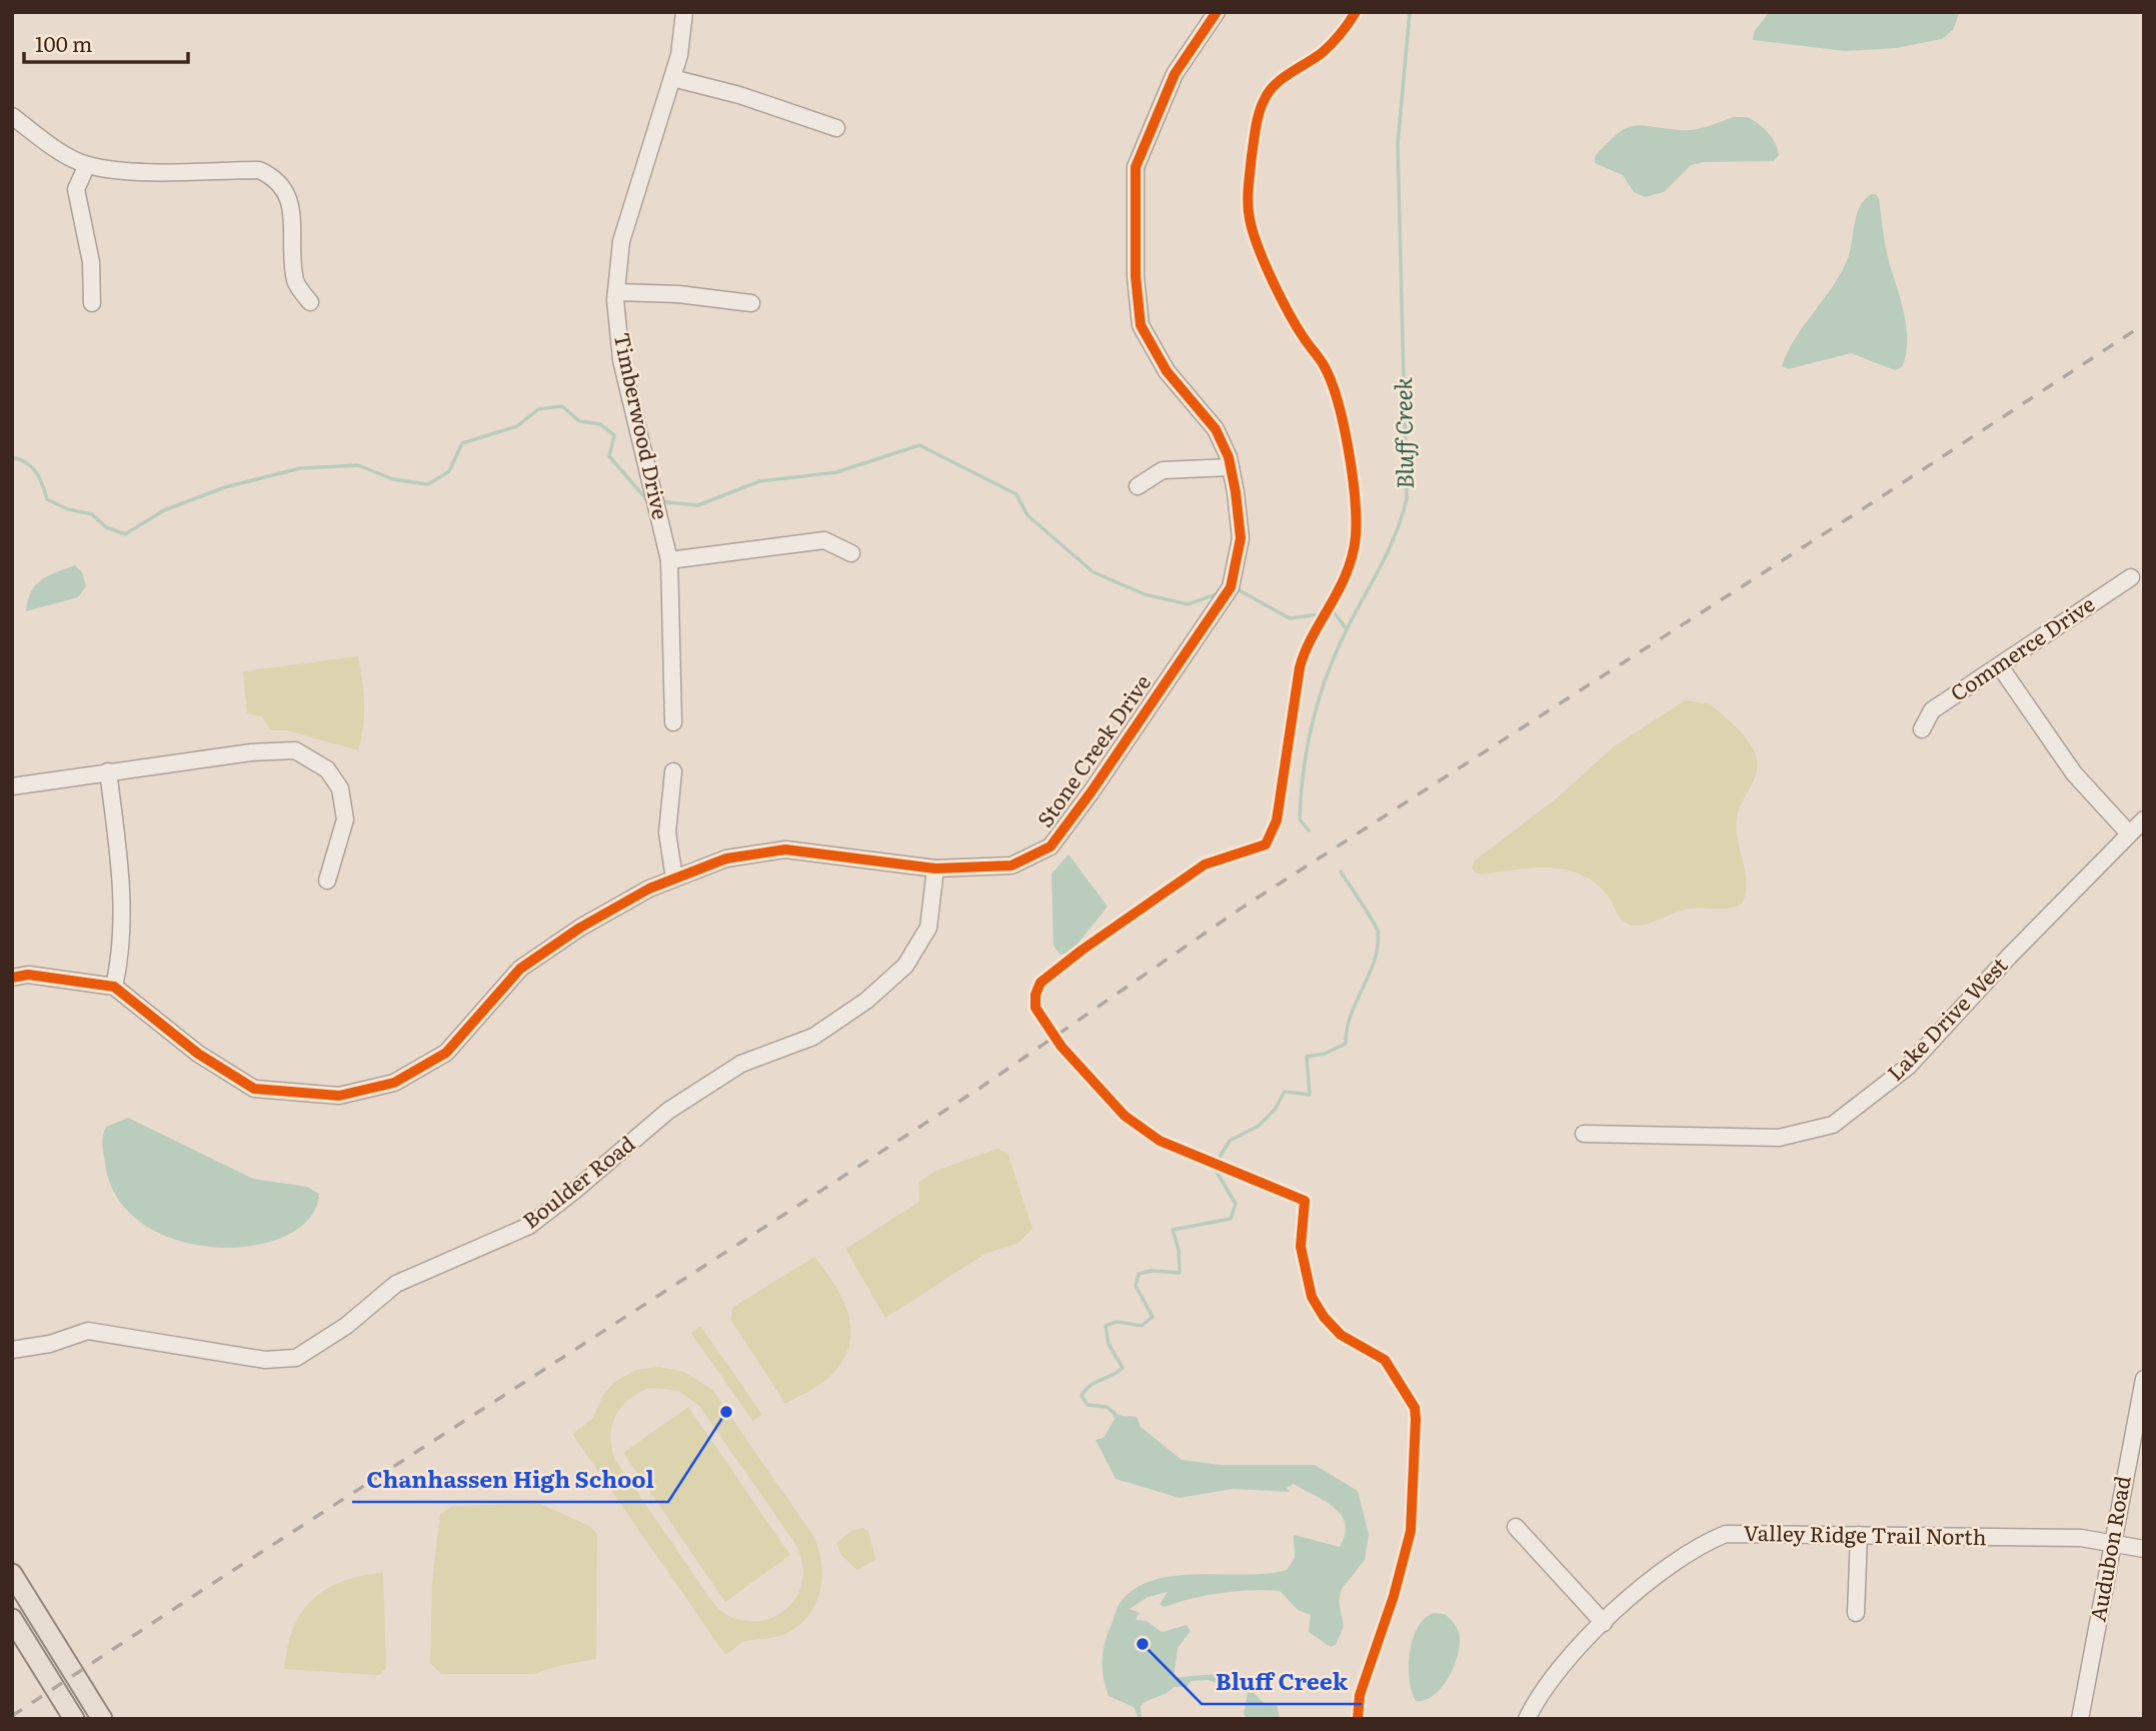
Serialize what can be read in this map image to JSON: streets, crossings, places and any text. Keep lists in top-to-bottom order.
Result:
{
  "streets": {
    "street": [
      "Timberwood Drive",
      "Commerce Drive",
      "Stone Creek Drive",
      "Lake Drive West",
      "Boulder Road",
      "Valley Ridge Trail North",
      "Audubon Road"
    ]
  },
  "crossings": [
    ["Stone Creek Drive", "Boulder Road"],
    ["Valley Ridge Trail North", "Audubon Road"]
  ],
  "water": ["Bluff Creek"],
  "places": ["Chanhassen High School", "Bluff Creek"],
  "scale_bar": "100 m"
}
